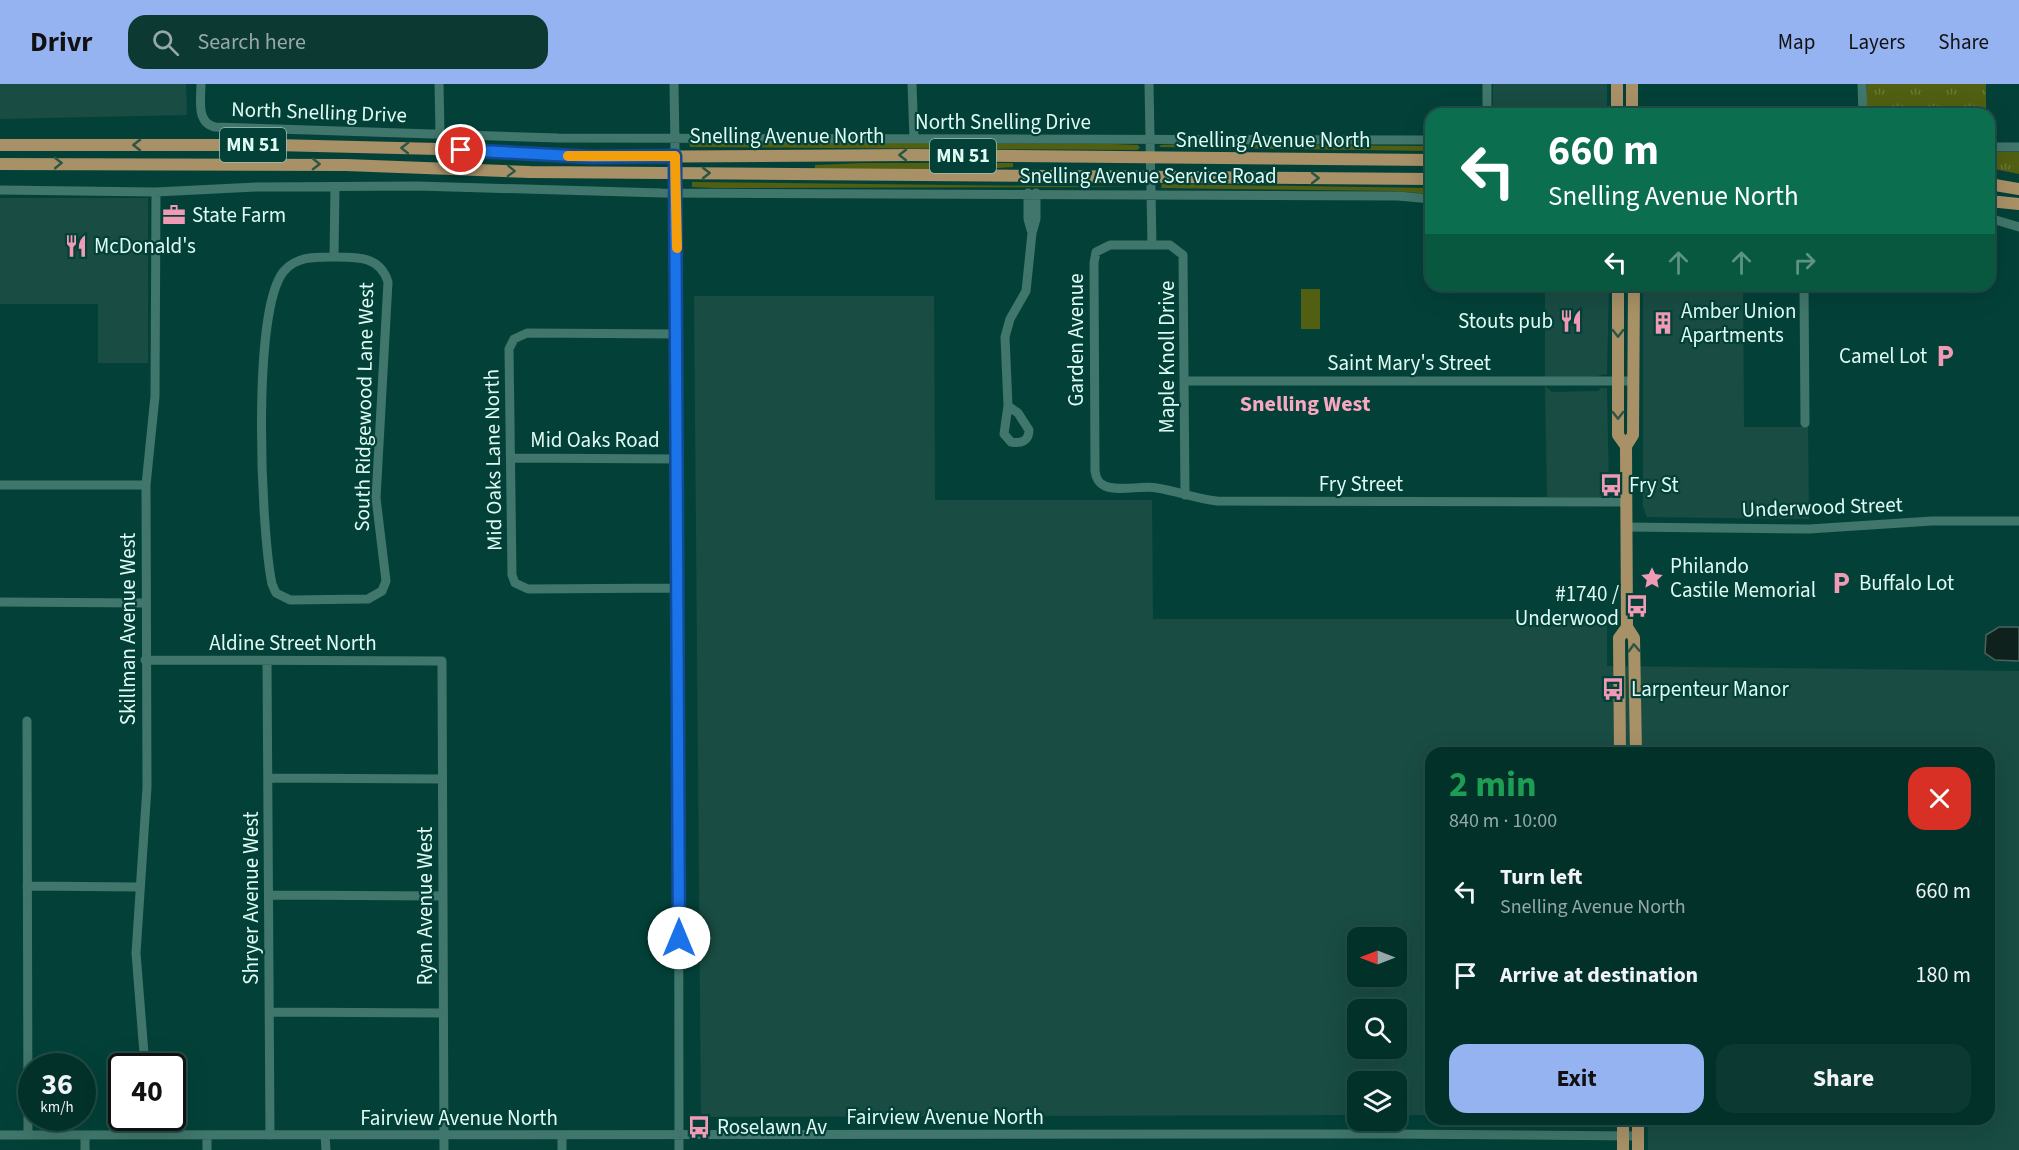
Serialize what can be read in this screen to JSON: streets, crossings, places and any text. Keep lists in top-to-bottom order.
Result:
{
  "streets": {
    "main road": ["Snelling Avenue North", "MN 51"],
    "street": [
      "North Snelling Drive",
      "Snelling Avenue Service Road",
      "Garden Avenue",
      "Maple Knoll Drive",
      "Saint Mary's Street",
      "South Ridgewood Lane West",
      "Mid Oaks Road",
      "Mid Oaks Lane North",
      "Fry Street",
      "Underwood Street",
      "Skillman Avenue West",
      "Aldine Street North",
      "Shryer Avenue West",
      "Ryan Avenue West",
      "Fairview Avenue North"
    ]
  },
  "crossings": [
    ["Snelling Avenue Service Road", "Skillman Avenue West"],
    ["Garden Avenue", "Maple Knoll Drive"],
    ["Garden Avenue", "Fry Street"],
    ["Maple Knoll Drive", "Saint Mary's Street"],
    ["Maple Knoll Drive", "Fry Street"],
    ["Mid Oaks Road", "Mid Oaks Lane North"],
    ["Skillman Avenue West", "Aldine Street North"],
    ["Aldine Street North", "Shryer Avenue West"],
    ["Aldine Street North", "Ryan Avenue West"],
    ["Shryer Avenue West", "Fairview Avenue North"],
    ["Ryan Avenue West", "Fairview Avenue North"]
  ],
  "districts": ["Snelling West"],
  "places": {
    "office": ["State Farm"],
    "restaurant": ["McDonald's", "Stouts pub"],
    "building": ["Amber Union Apartments"],
    "parking": ["Camel Lot", "Buffalo Lot"],
    "bus stop": [
      "Fry St",
      "#1740 / Underwood",
      "Larpenteur Manor",
      "Roselawn Av"
    ],
    "place": ["Philando Castile Memorial"]
  },
  "north": "left",
  "page": {
    "header": "Drivr",
    "search": "Search here",
    "nav": ["Map", "Layers", "Share"],
    "turn": ["660 m", "Snelling Avenue North"],
    "heading": ["2 min", "840 m · 10:00"],
    "list": [
      {
        "name": "Turn left",
        "note": "Snelling Avenue North",
        "value": "660 m"
      },
      {
        "name": "Arrive at destination",
        "value": "180 m"
      }
    ],
    "buttons": ["Exit", "Share"],
    "speed": "36 km/h",
    "limit": "40"
  }
}
